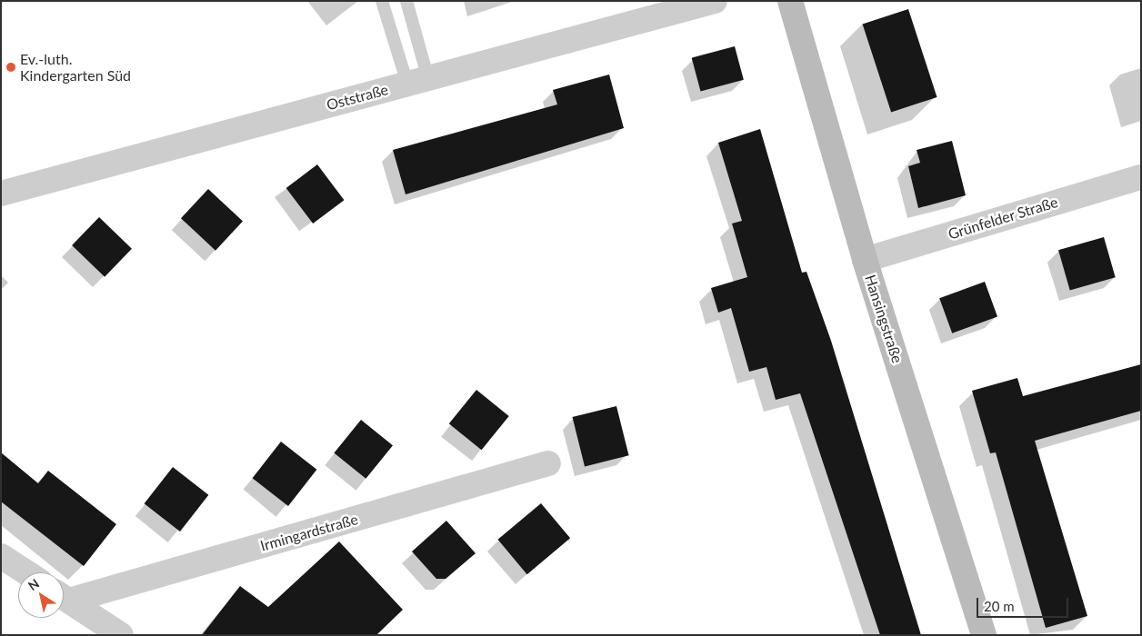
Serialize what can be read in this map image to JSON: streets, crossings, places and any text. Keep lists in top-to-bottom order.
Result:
{
  "streets": {
    "street": [
      "Oststraße",
      "Grünfelder Straße",
      "Hansingstraße",
      "Irmingardstraße"
    ]
  },
  "crossings": [
    ["Grünfelder Straße", "Hansingstraße"]
  ],
  "places": ["Ev.-luth. Kindergarten Süd"],
  "scale_bar": "20 m",
  "north": "top left"
}
